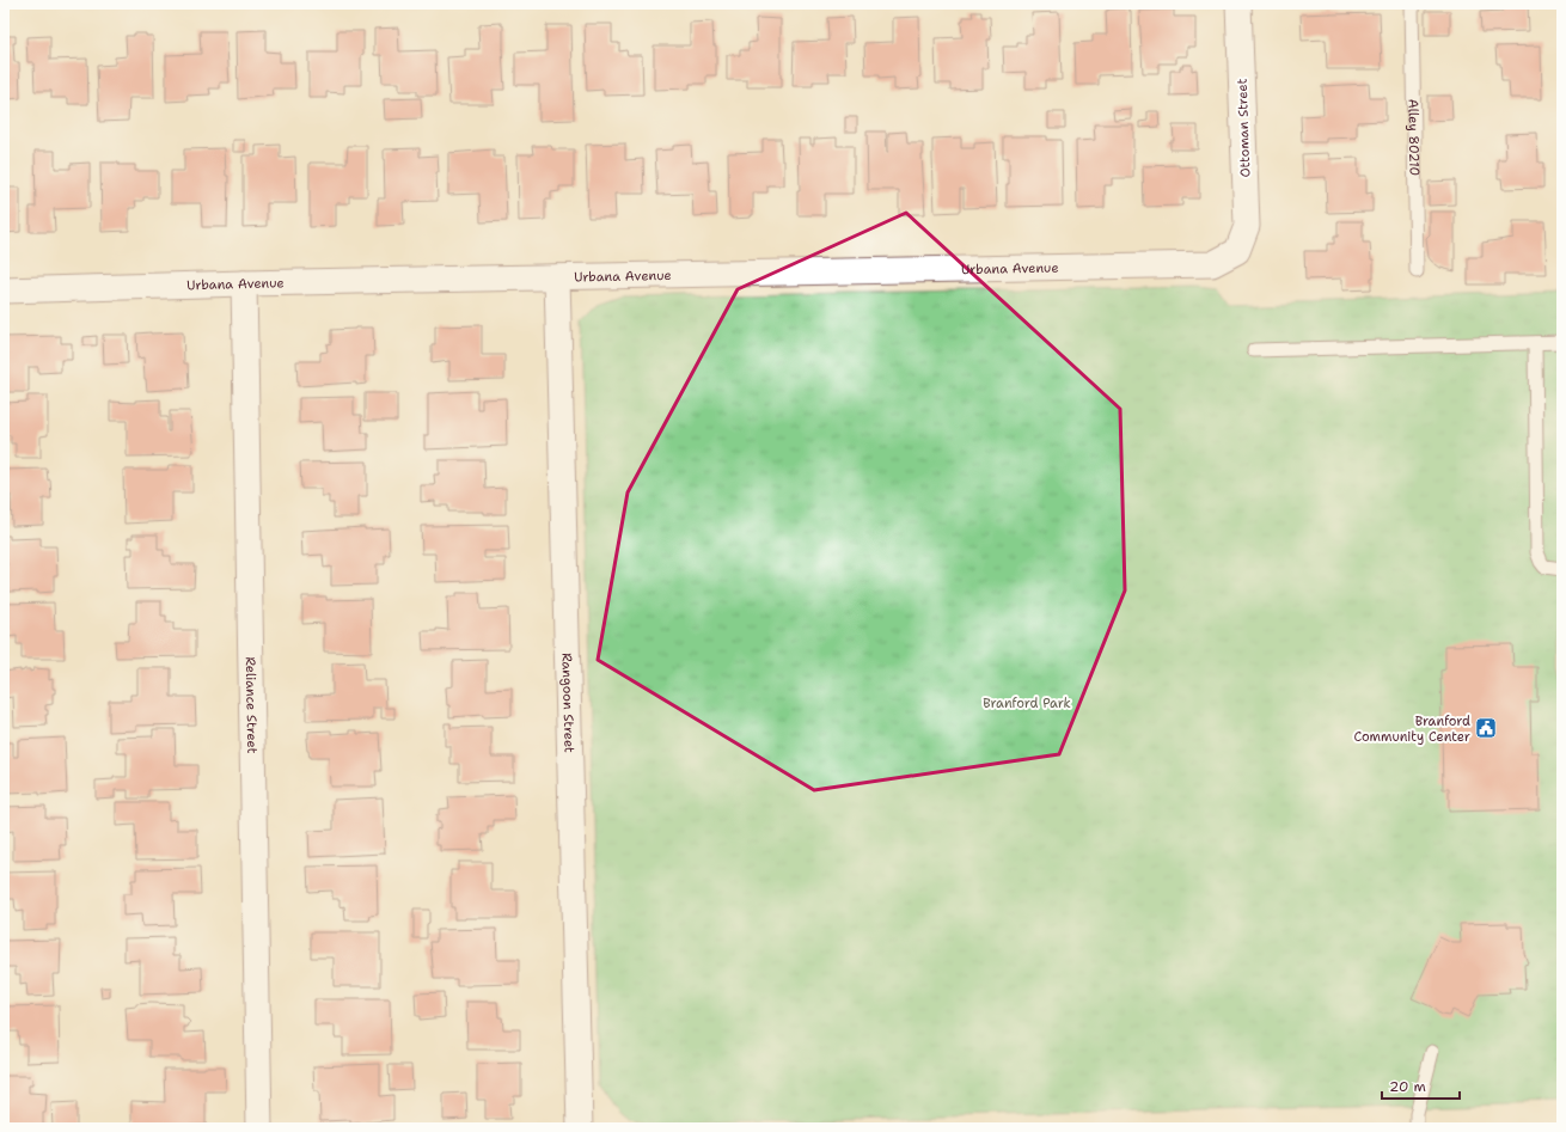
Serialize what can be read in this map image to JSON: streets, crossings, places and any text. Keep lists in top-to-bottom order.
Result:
{
  "streets": {
    "street": [
      "Ottoman Street",
      "Urbana Avenue",
      "Rangoon Street",
      "Reliance Street"
    ],
    "lane": ["Alley 80210"]
  },
  "crossings": [
    ["Ottoman Street", "Urbana Avenue"],
    ["Urbana Avenue", "Rangoon Street"],
    ["Urbana Avenue", "Reliance Street"]
  ],
  "parks": ["Branford Park"],
  "places": {
    "public building": ["Branford Community Center"]
  },
  "scale_bar": "20 m"
}
